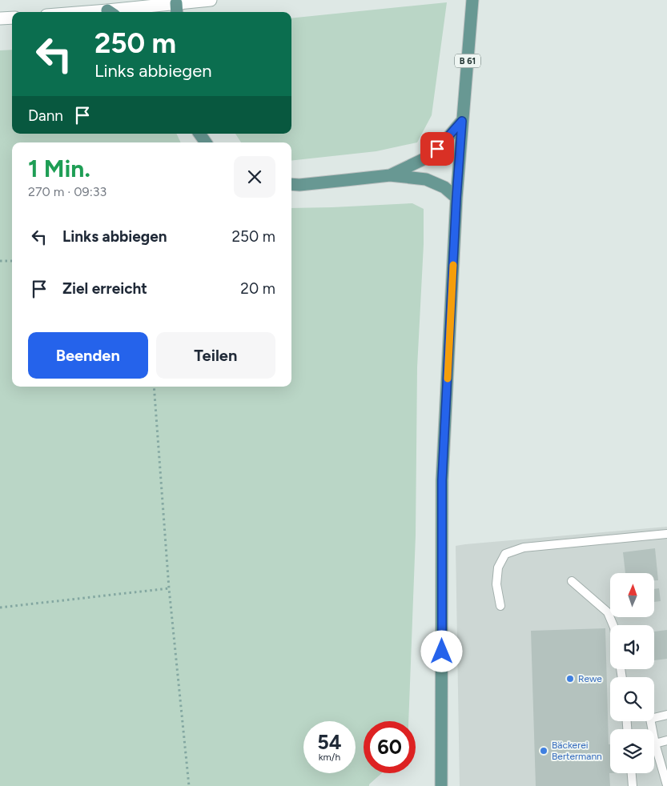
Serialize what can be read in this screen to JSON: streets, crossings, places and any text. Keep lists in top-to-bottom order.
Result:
{
  "streets": {
    "main road": ["B 61"]
  },
  "places": ["Rewe", "Bäckerei Bertermann"],
  "north": "top",
  "page": {
    "turn": ["250 m", "Links abbiegen"],
    "then": "Dann",
    "heading": ["1 Min.", "270 m · 09:33"],
    "list": [
      {
        "name": "Links abbiegen",
        "value": "250 m"
      },
      {
        "name": "Ziel erreicht",
        "value": "20 m"
      }
    ],
    "buttons": ["Beenden", "Teilen"],
    "speed": "54 km/h",
    "limit": "60"
  }
}
